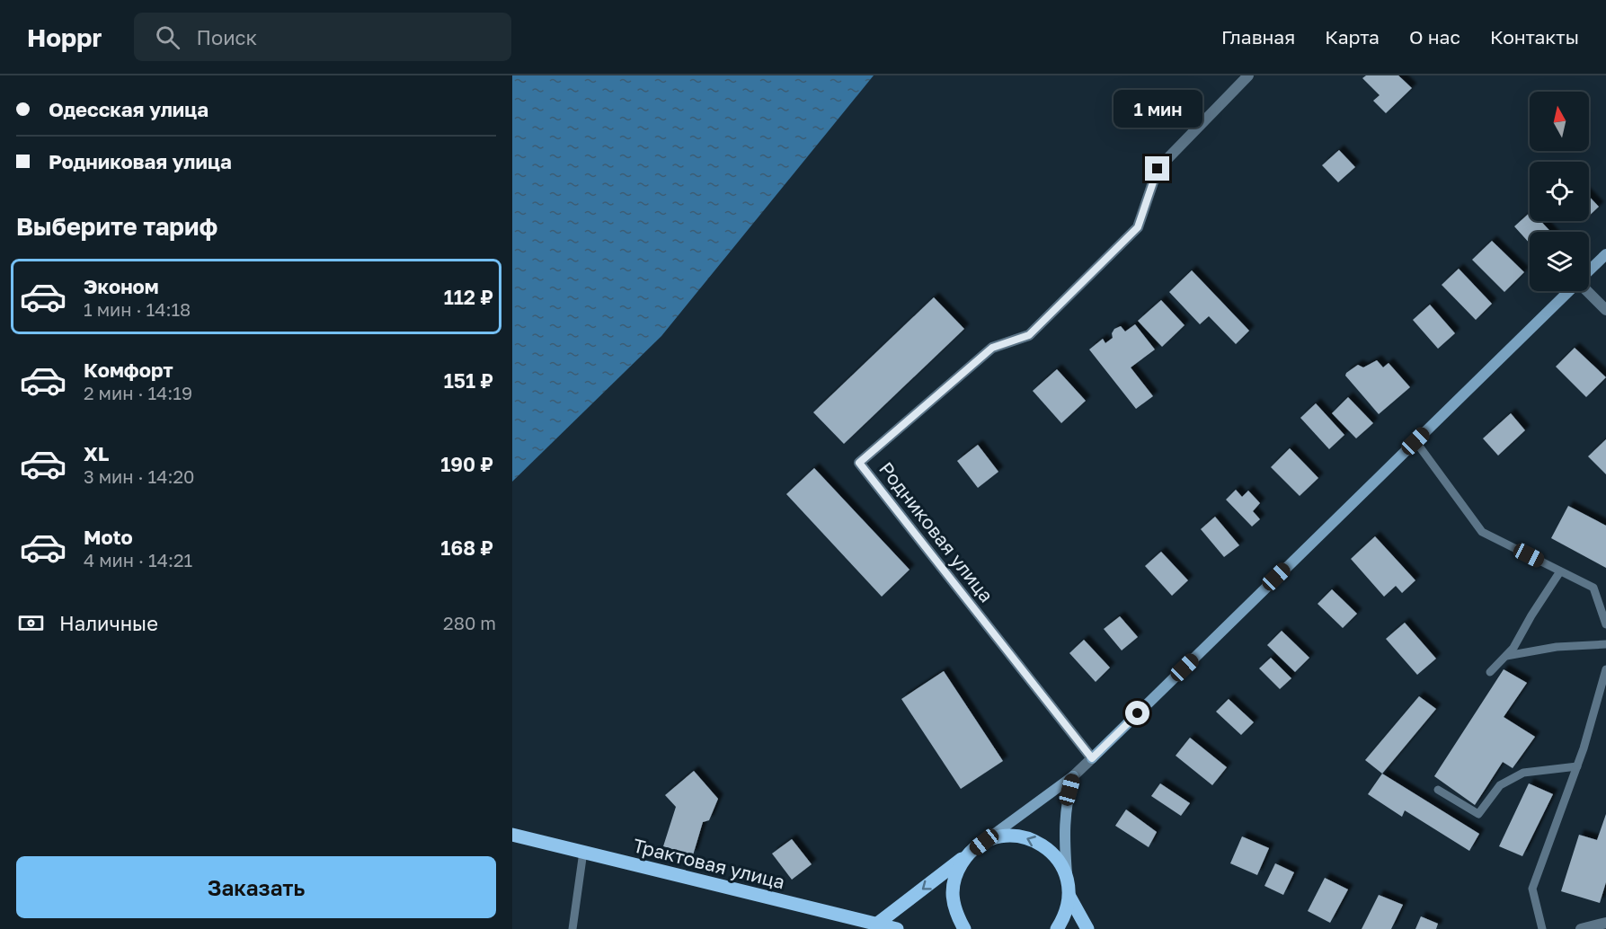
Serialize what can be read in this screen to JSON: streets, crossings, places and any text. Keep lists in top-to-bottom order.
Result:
{
  "streets": {
    "main road": ["Трактовая улица"],
    "street": ["Родниковая улица"]
  },
  "north": "top",
  "page": {
    "header": "Hoppr",
    "search": "Поиск",
    "nav": [
      "Главная",
      "Карта",
      "О нас",
      "Контакты"
    ],
    "banner": ["Одесская улица", "Родниковая улица"],
    "bubble": "1 мин",
    "heading": "Выберите тариф",
    "list": [
      {
        "name": "Эконом",
        "note": "1 мин · 14:18",
        "value": "112 ₽"
      },
      {
        "name": "Комфорт",
        "note": "2 мин · 14:19",
        "value": "151 ₽"
      },
      {
        "name": "XL",
        "note": "3 мин · 14:20",
        "value": "190 ₽"
      },
      {
        "name": "Moto",
        "note": "4 мин · 14:21",
        "value": "168 ₽"
      }
    ],
    "pay": ["Наличные", "280 m"],
    "buttons": "Заказать"
  }
}
